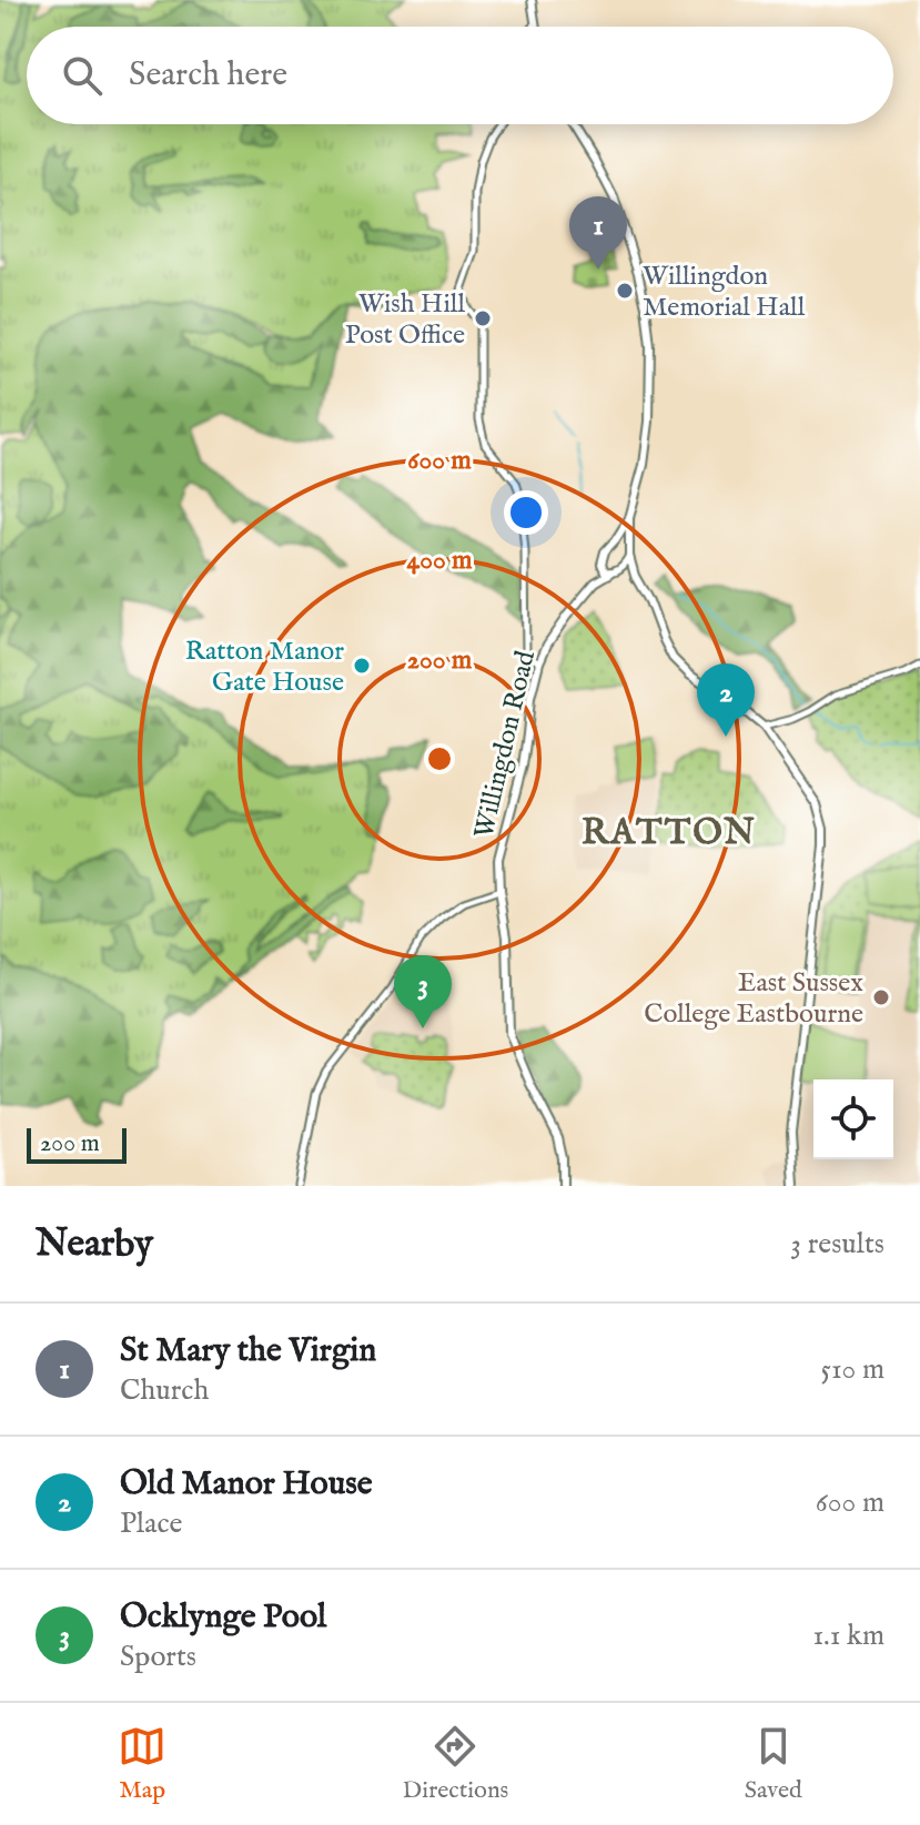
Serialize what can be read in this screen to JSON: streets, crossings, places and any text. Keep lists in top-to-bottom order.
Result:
{
  "streets": {
    "main road": ["Willingdon Road"]
  },
  "districts": ["RATTON"],
  "places": [
    "Willingdon Memorial Hall",
    "Wish Hill Post Office",
    "Ratton Manor Gate House",
    "East Sussex College Eastbourne"
  ],
  "scale_bar": "200 m",
  "page": {
    "search": "Search here",
    "pins": ["1", "2", "3"],
    "scale": "200 m",
    "heading": ["Nearby", "3 results"],
    "list": [
      {
        "mark": "1",
        "name": "St Mary the Virgin",
        "note": "Church",
        "value": "510 m"
      },
      {
        "mark": "2",
        "name": "Old Manor House",
        "note": "Place",
        "value": "600 m"
      },
      {
        "mark": "3",
        "name": "Ocklynge Pool",
        "note": "Sports",
        "value": "1.1 km"
      }
    ],
    "nav": ["Map", "Directions", "Saved"]
  },
  "rings": ["600 m", "400 m", "200 m"]
}
